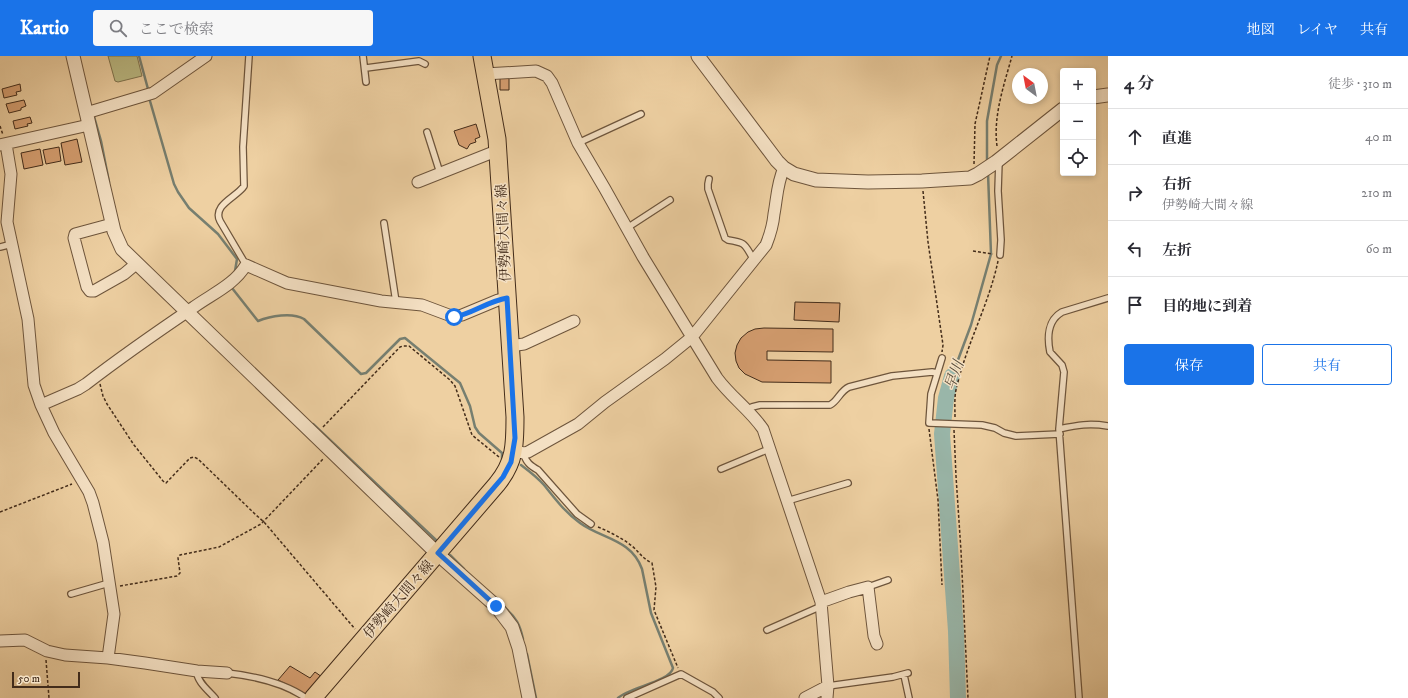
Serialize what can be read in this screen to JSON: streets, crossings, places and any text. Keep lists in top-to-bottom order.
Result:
{
  "streets": {
    "main road": ["伊勢崎大間々線"]
  },
  "water": ["早川"],
  "scale_bar": "50 m",
  "north": "top left",
  "page": {
    "header": "Kartio",
    "search": "ここで検索",
    "nav": ["地図", "レイヤ", "共有"],
    "heading": ["4 分", "徒歩 · 310 m"],
    "map_buttons": ["+", "−"],
    "list": [
      ["直進", "40 m"],
      ["右折", "伊勢崎大間々線", "210 m"],
      ["左折", "60 m"],
      "目的地に到着"
    ],
    "buttons": ["保存", "共有"],
    "scale": "50 m"
  }
}
